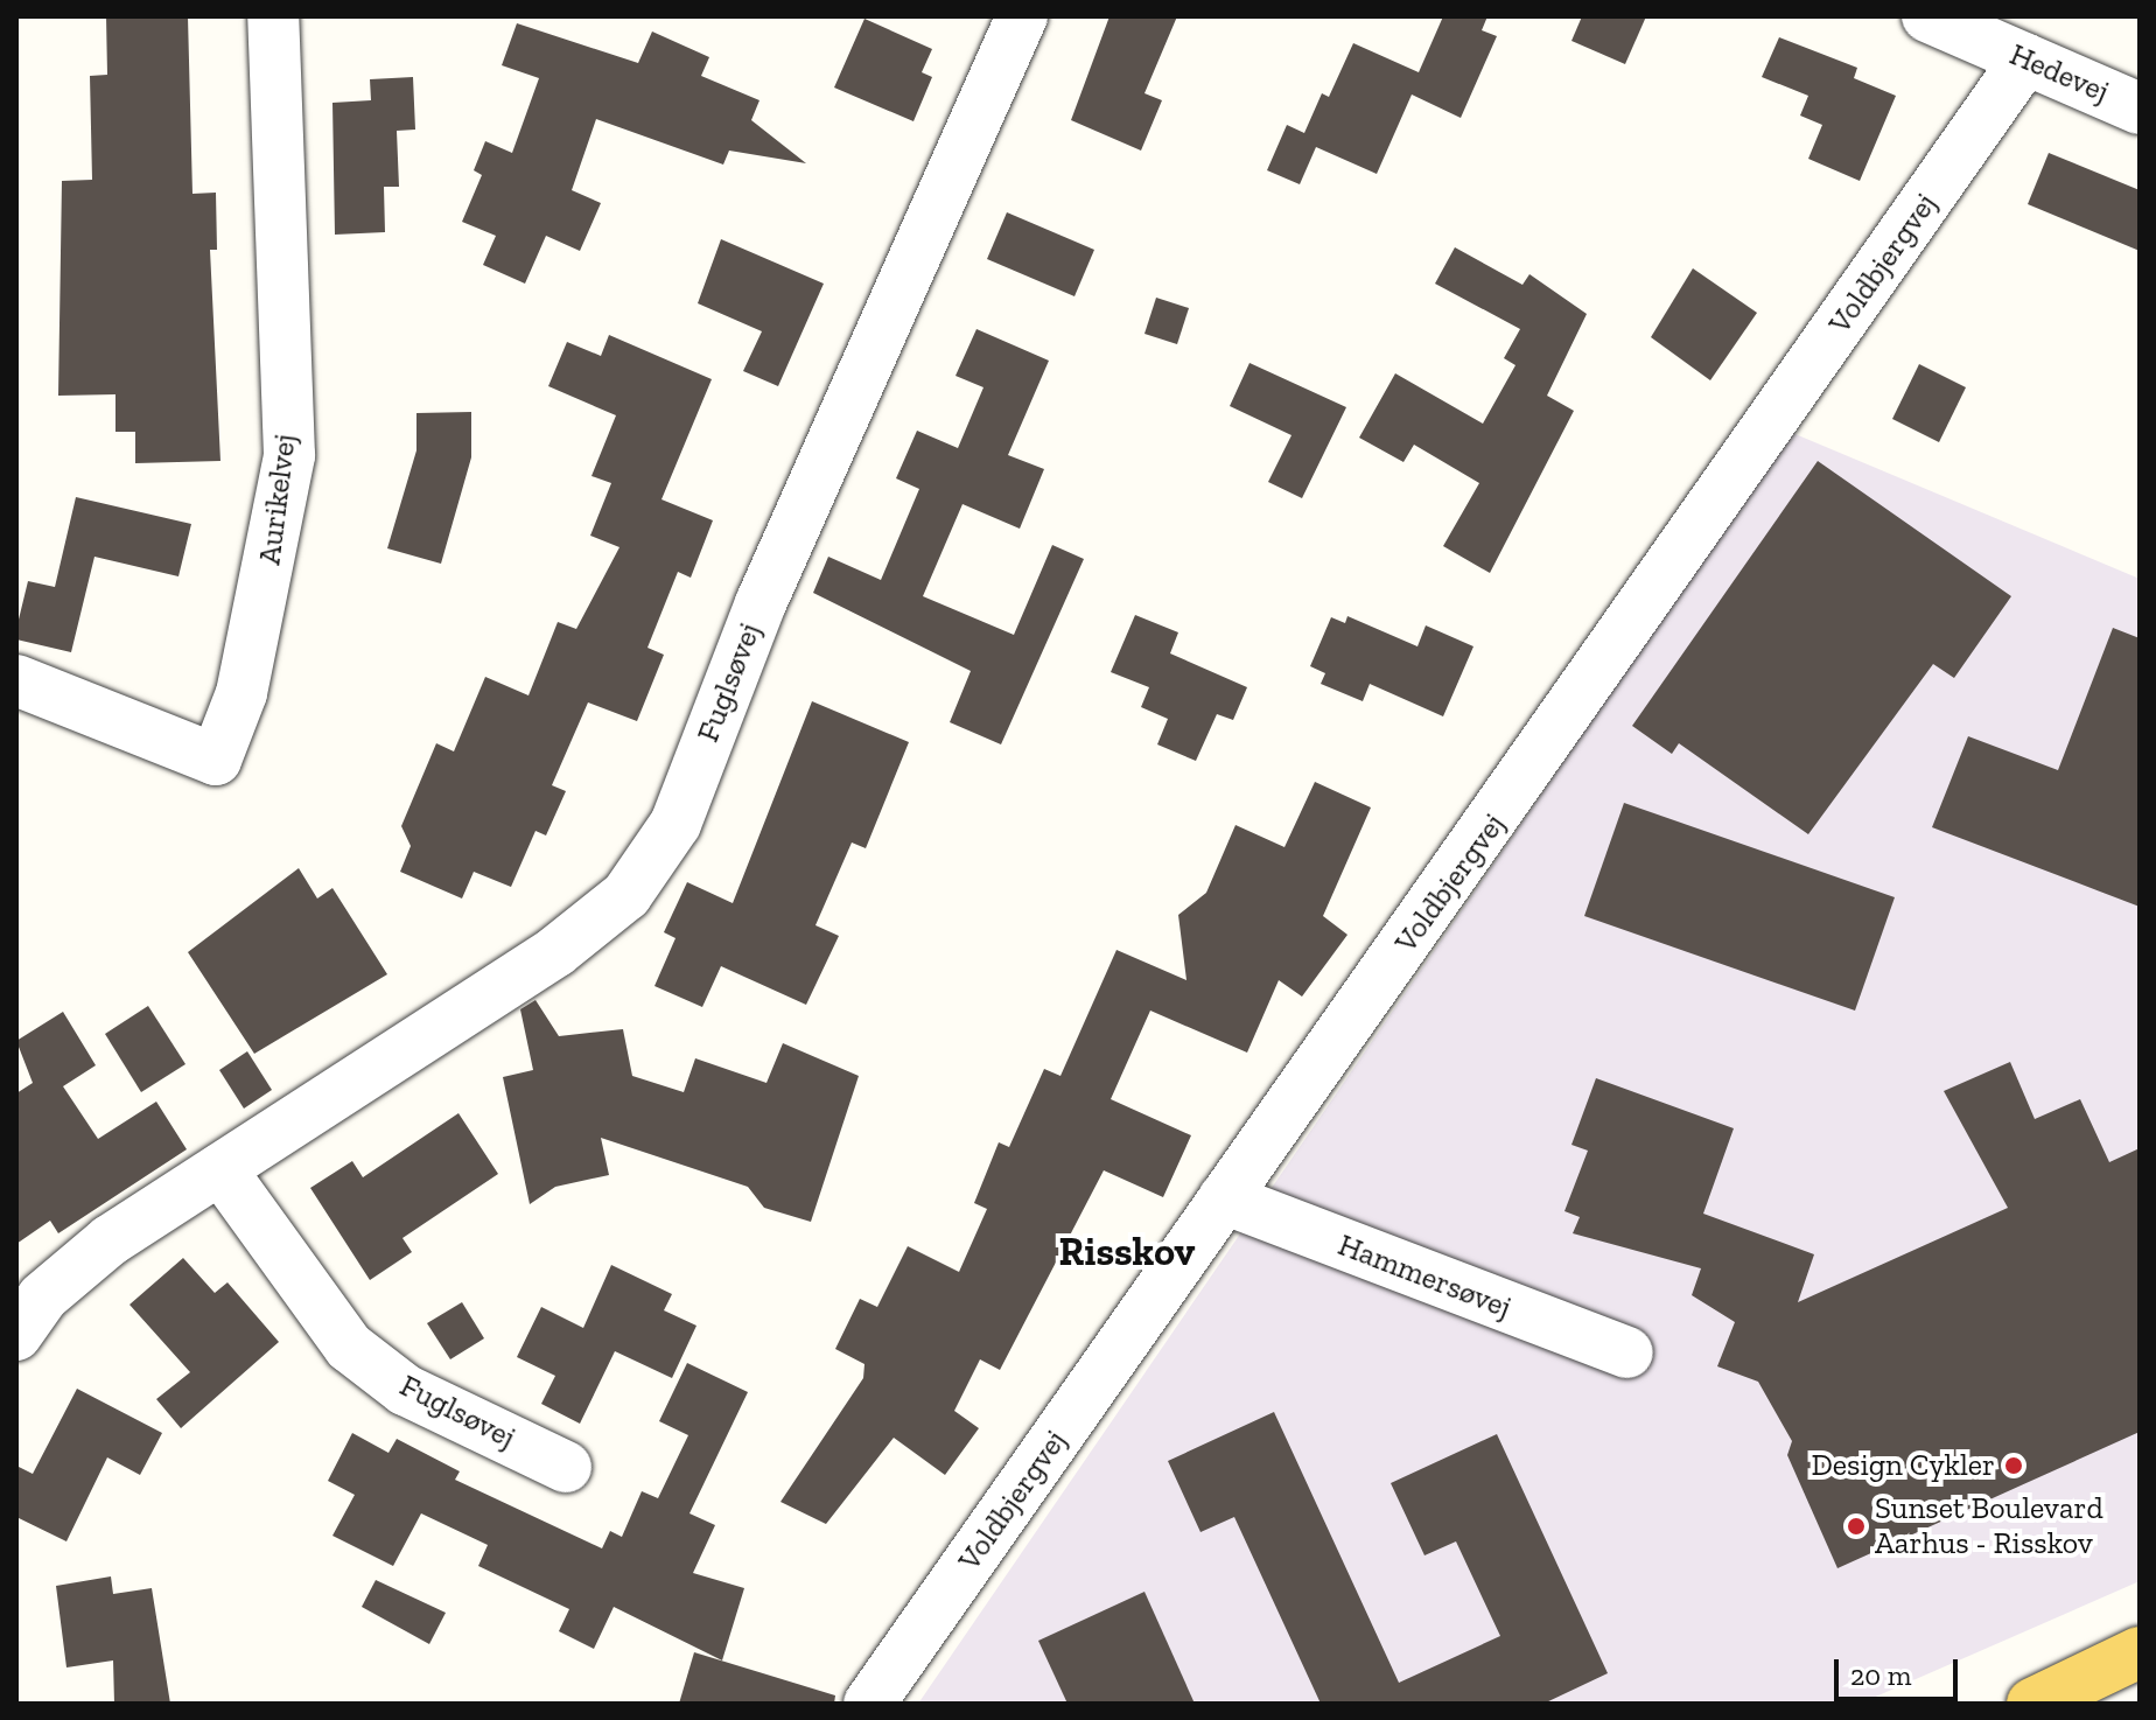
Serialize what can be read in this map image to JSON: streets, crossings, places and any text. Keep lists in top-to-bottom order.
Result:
{
  "streets": {
    "street": [
      "Hedevej",
      "Voldbjergvej",
      "Aurikelvej",
      "Fuglsøvej",
      "Hammersøvej"
    ]
  },
  "crossings": [
    ["Hedevej", "Voldbjergvej"],
    ["Voldbjergvej", "Hammersøvej"]
  ],
  "districts": ["Risskov"],
  "places": ["Design Cykler", "Sunset Boulevard Aarhus - Risskov"],
  "scale_bar": "20 m"
}
